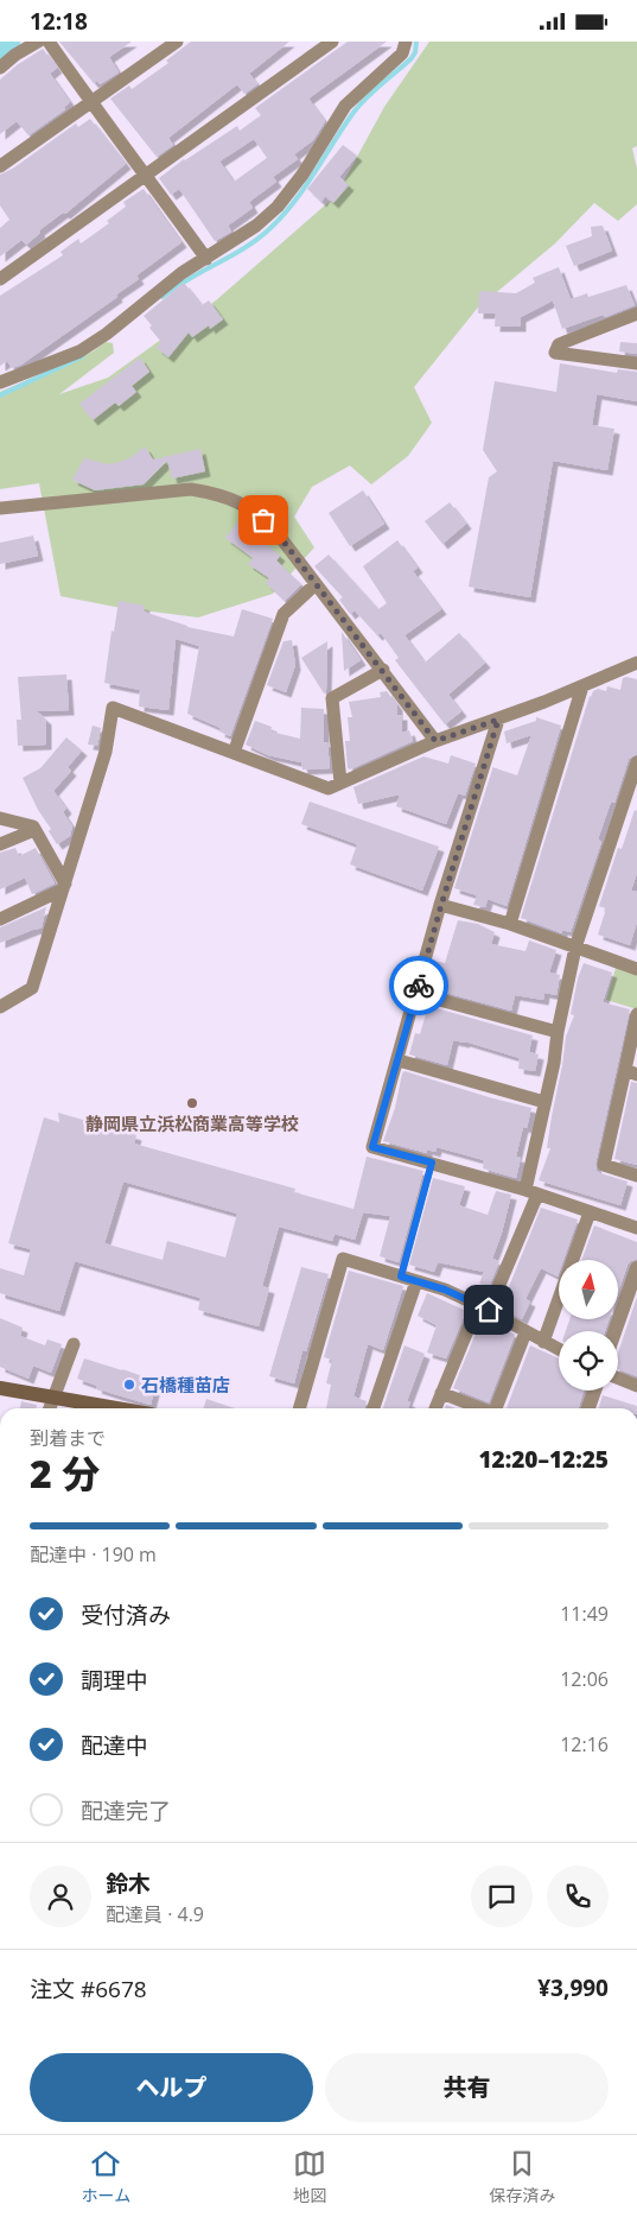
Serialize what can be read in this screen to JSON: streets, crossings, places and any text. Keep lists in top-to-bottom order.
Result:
{
  "places": ["静岡県立浜松商業高等学校", "石橋種苗店"],
  "north": "top",
  "page": {
    "status": "12:18",
    "heading": ["2 分", "到着まで", "12:20–12:25"],
    "panel": [
      "鈴木",
      "配達員 · 4.9",
      "注文 #6678",
      "¥3,990"
    ],
    "bar": "配達中 · 190 m",
    "list": [
      ["受付済み", "11:49"],
      ["調理中", "12:06"],
      ["配達中", "12:16"],
      "配達完了"
    ],
    "buttons": ["ヘルプ", "共有"],
    "tabs": ["ホーム", "地図", "保存済み"]
  }
}
